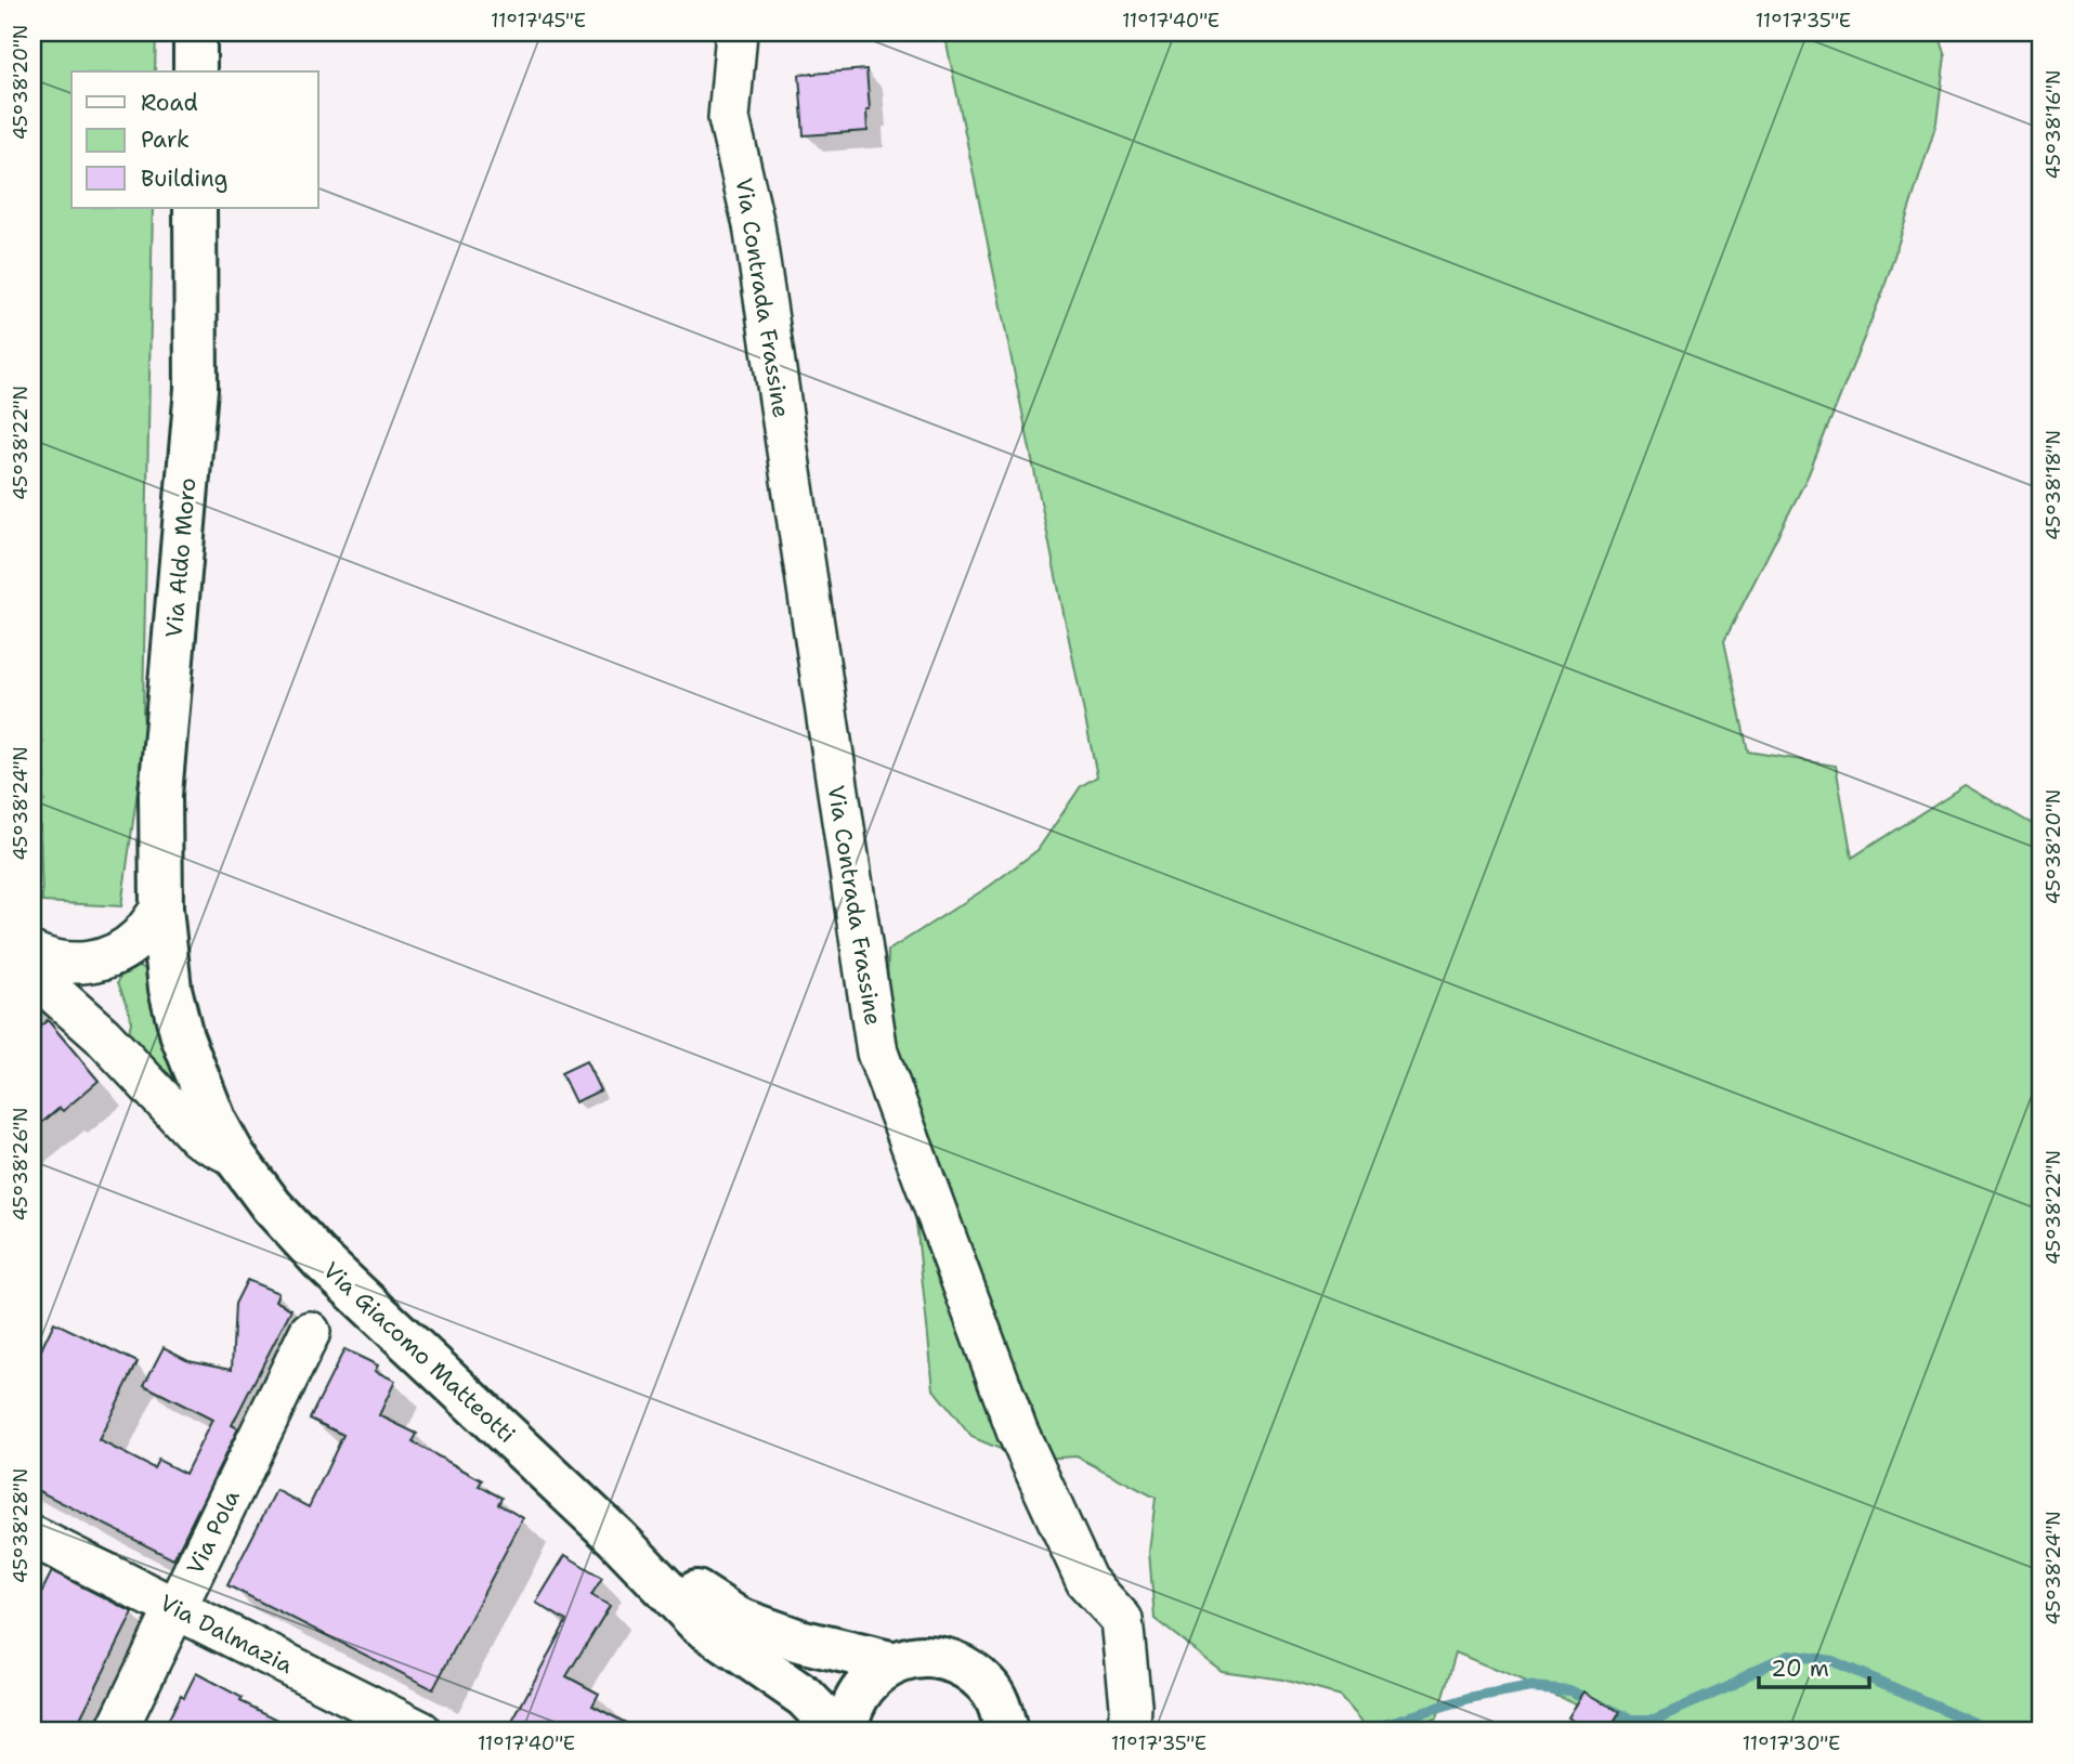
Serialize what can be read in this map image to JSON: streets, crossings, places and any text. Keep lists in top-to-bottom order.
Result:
{
  "streets": {
    "street": [
      "Via Contrada Frassine",
      "Via Aldo Moro",
      "Via Giacomo Matteotti",
      "Via Pola",
      "Via Dalmazia"
    ]
  },
  "crossings": [
    ["Via Aldo Moro", "Via Giacomo Matteotti"],
    ["Via Pola", "Via Dalmazia"]
  ],
  "legend": ["Road", "Park", "Building"],
  "scale_bar": "20 m",
  "coordinates": [
    "11°17'45\"E",
    "11°17'40\"E",
    "11°17'35\"E",
    "45°38'20\"N",
    "45°38'16\"N",
    "45°38'22\"N",
    "45°38'18\"N",
    "45°38'24\"N",
    "45°38'26\"N",
    "45°38'28\"N",
    "11°17'30\"E"
  ]
}
